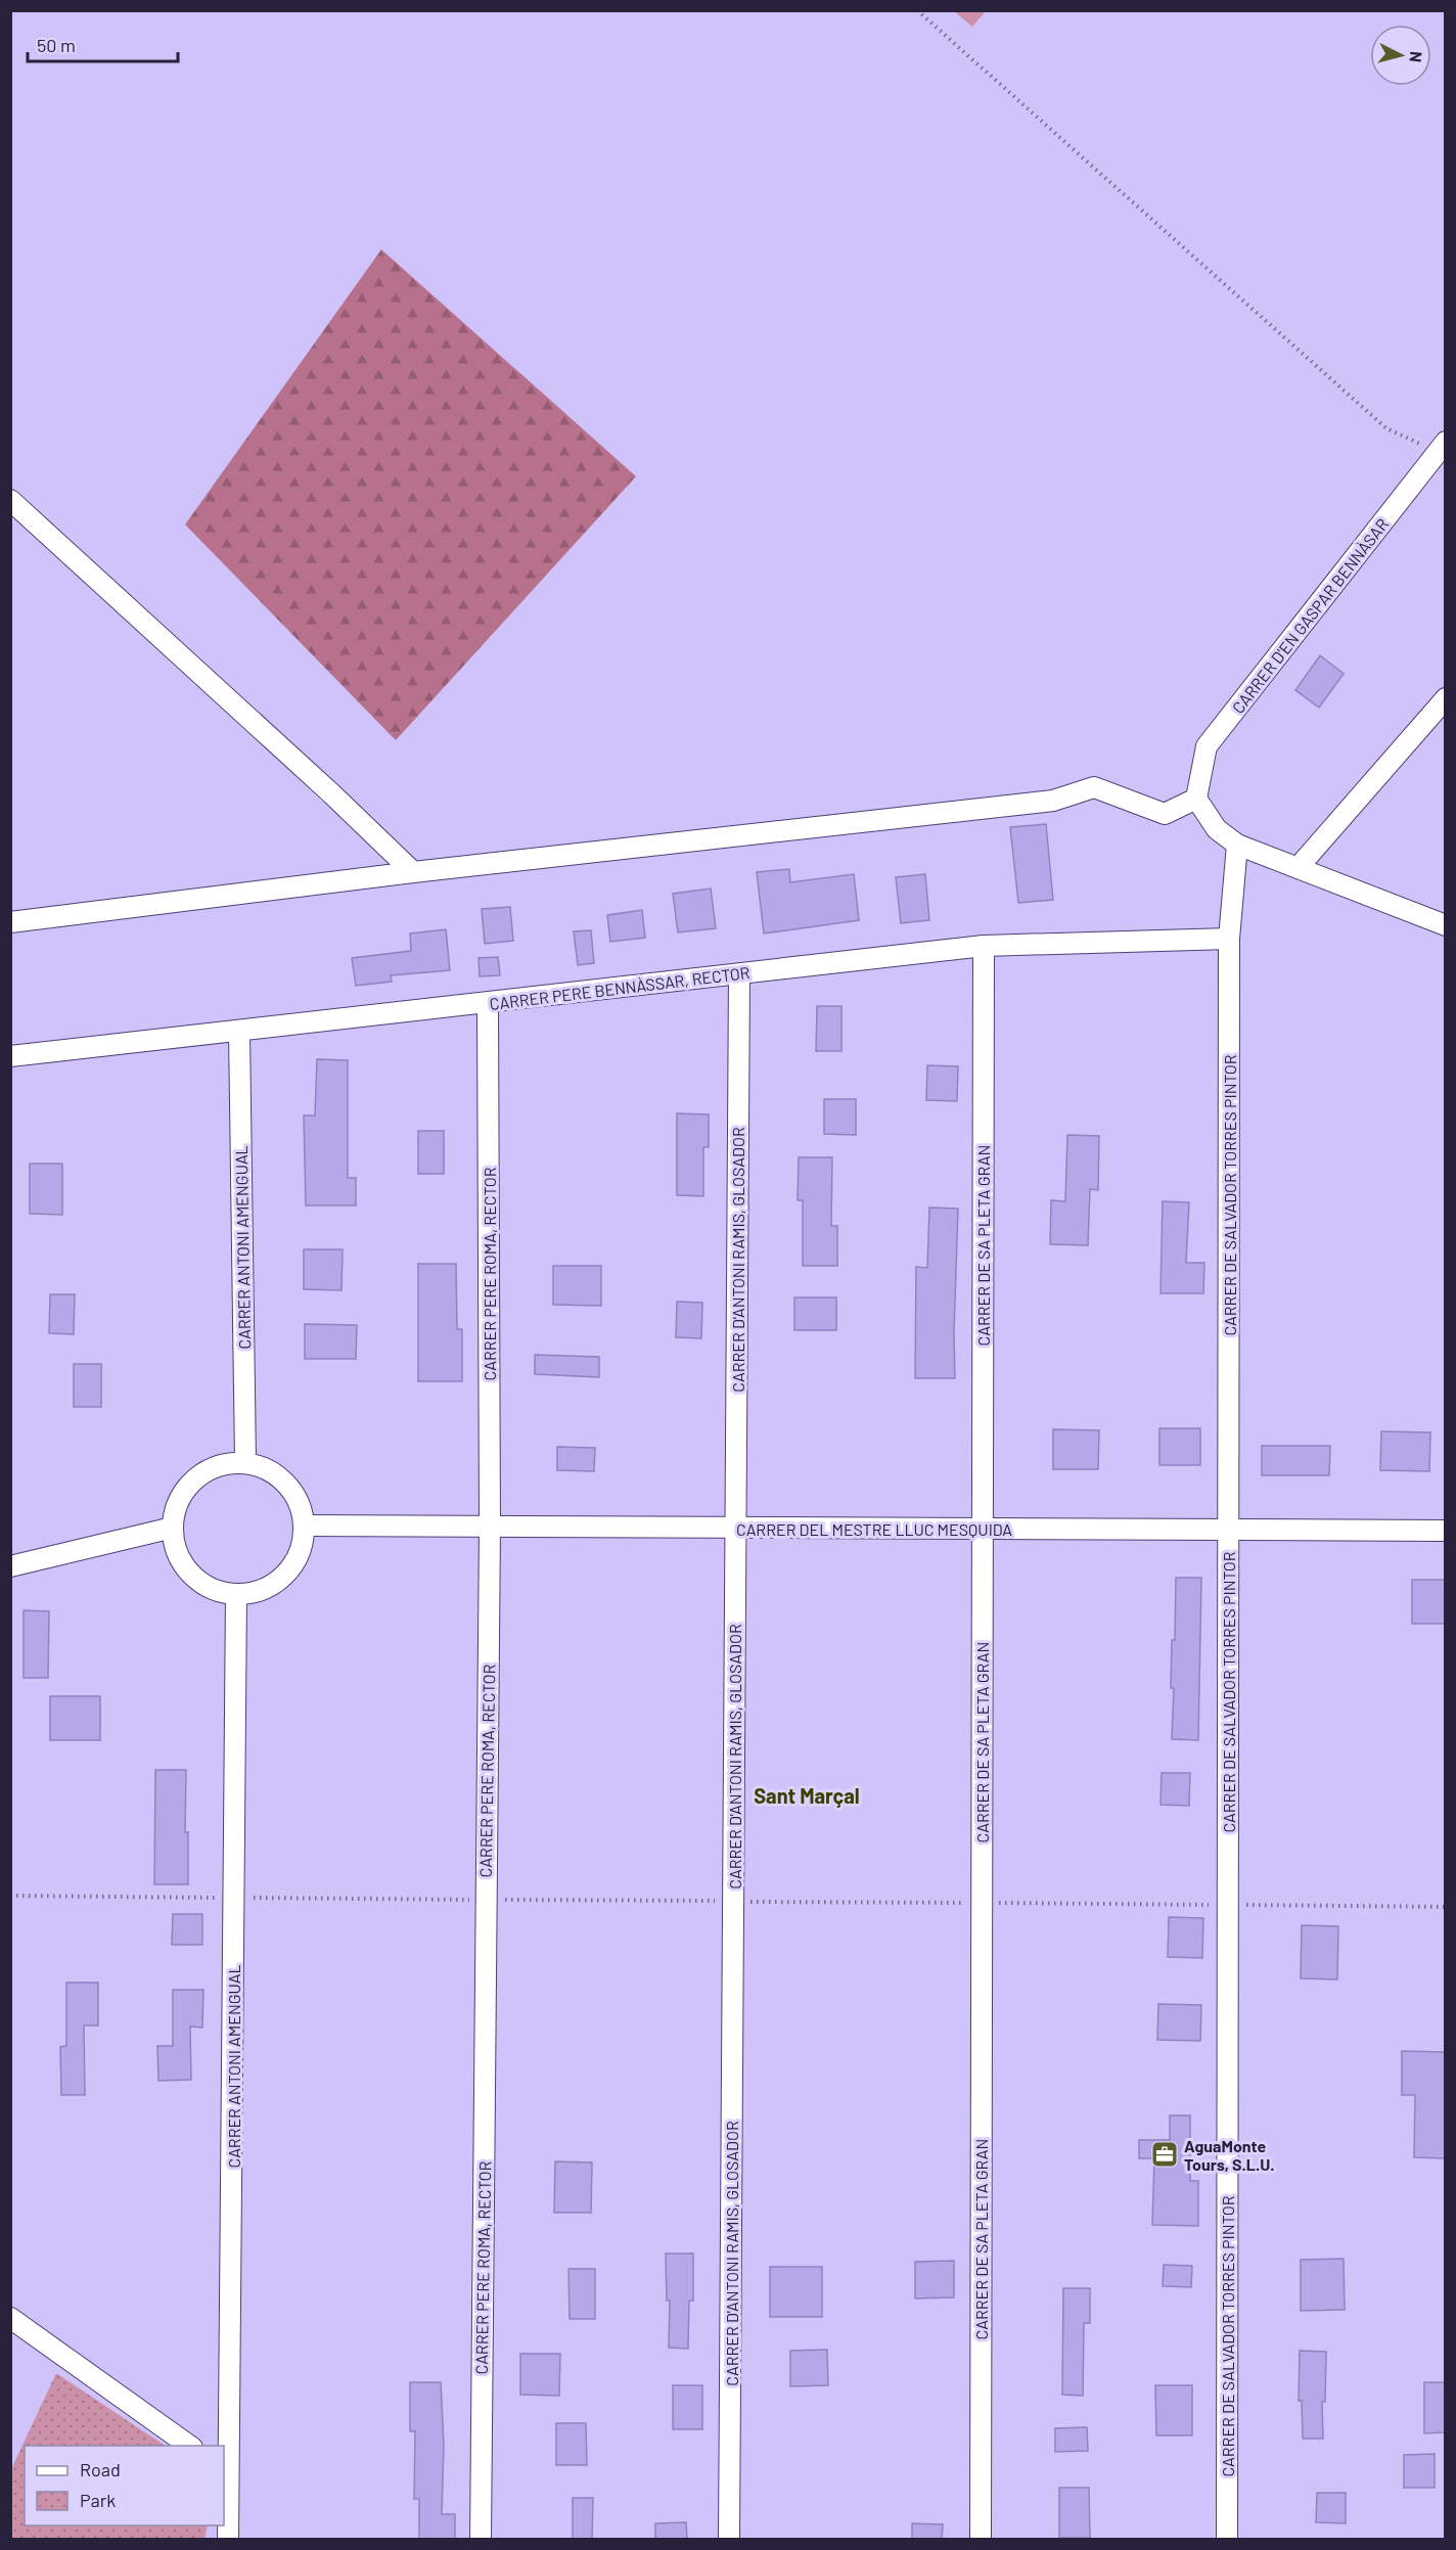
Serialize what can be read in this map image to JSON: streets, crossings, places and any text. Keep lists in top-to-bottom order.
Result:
{
  "streets": {
    "street": [
      "CARRER D'EN GASPAR BENNÀSAR",
      "CARRER PERE BENNÀSSAR, RECTOR",
      "CARRER DE SALVADOR TORRES PINTOR",
      "CARRER DE SA PLETA GRAN",
      "CARRER ANTONI AMENGUAL",
      "CARRER D'ANTONI RAMIS, GLOSADOR",
      "CARRER PERE ROMA, RECTOR",
      "CARRER DEL MESTRE LLUC MESQUIDA"
    ]
  },
  "crossings": [
    ["CARRER PERE BENNÀSSAR, RECTOR", "CARRER DE SALVADOR TORRES PINTOR"],
    ["CARRER PERE BENNÀSSAR, RECTOR", "CARRER DE SA PLETA GRAN"],
    ["CARRER PERE BENNÀSSAR, RECTOR", "CARRER ANTONI AMENGUAL"],
    ["CARRER PERE BENNÀSSAR, RECTOR", "CARRER D'ANTONI RAMIS, GLOSADOR"],
    ["CARRER PERE BENNÀSSAR, RECTOR", "CARRER PERE ROMA, RECTOR"],
    ["CARRER DE SALVADOR TORRES PINTOR", "CARRER DEL MESTRE LLUC MESQUIDA"],
    ["CARRER DE SA PLETA GRAN", "CARRER DEL MESTRE LLUC MESQUIDA"],
    ["CARRER ANTONI AMENGUAL", "CARRER DEL MESTRE LLUC MESQUIDA"],
    ["CARRER D'ANTONI RAMIS, GLOSADOR", "CARRER DEL MESTRE LLUC MESQUIDA"],
    ["CARRER PERE ROMA, RECTOR", "CARRER DEL MESTRE LLUC MESQUIDA"]
  ],
  "districts": ["Sant Marçal"],
  "places": {
    "office": ["AguaMonte Tours, S.L.U."]
  },
  "legend": ["Road", "Park"],
  "scale_bar": "50 m",
  "north": "right"
}
